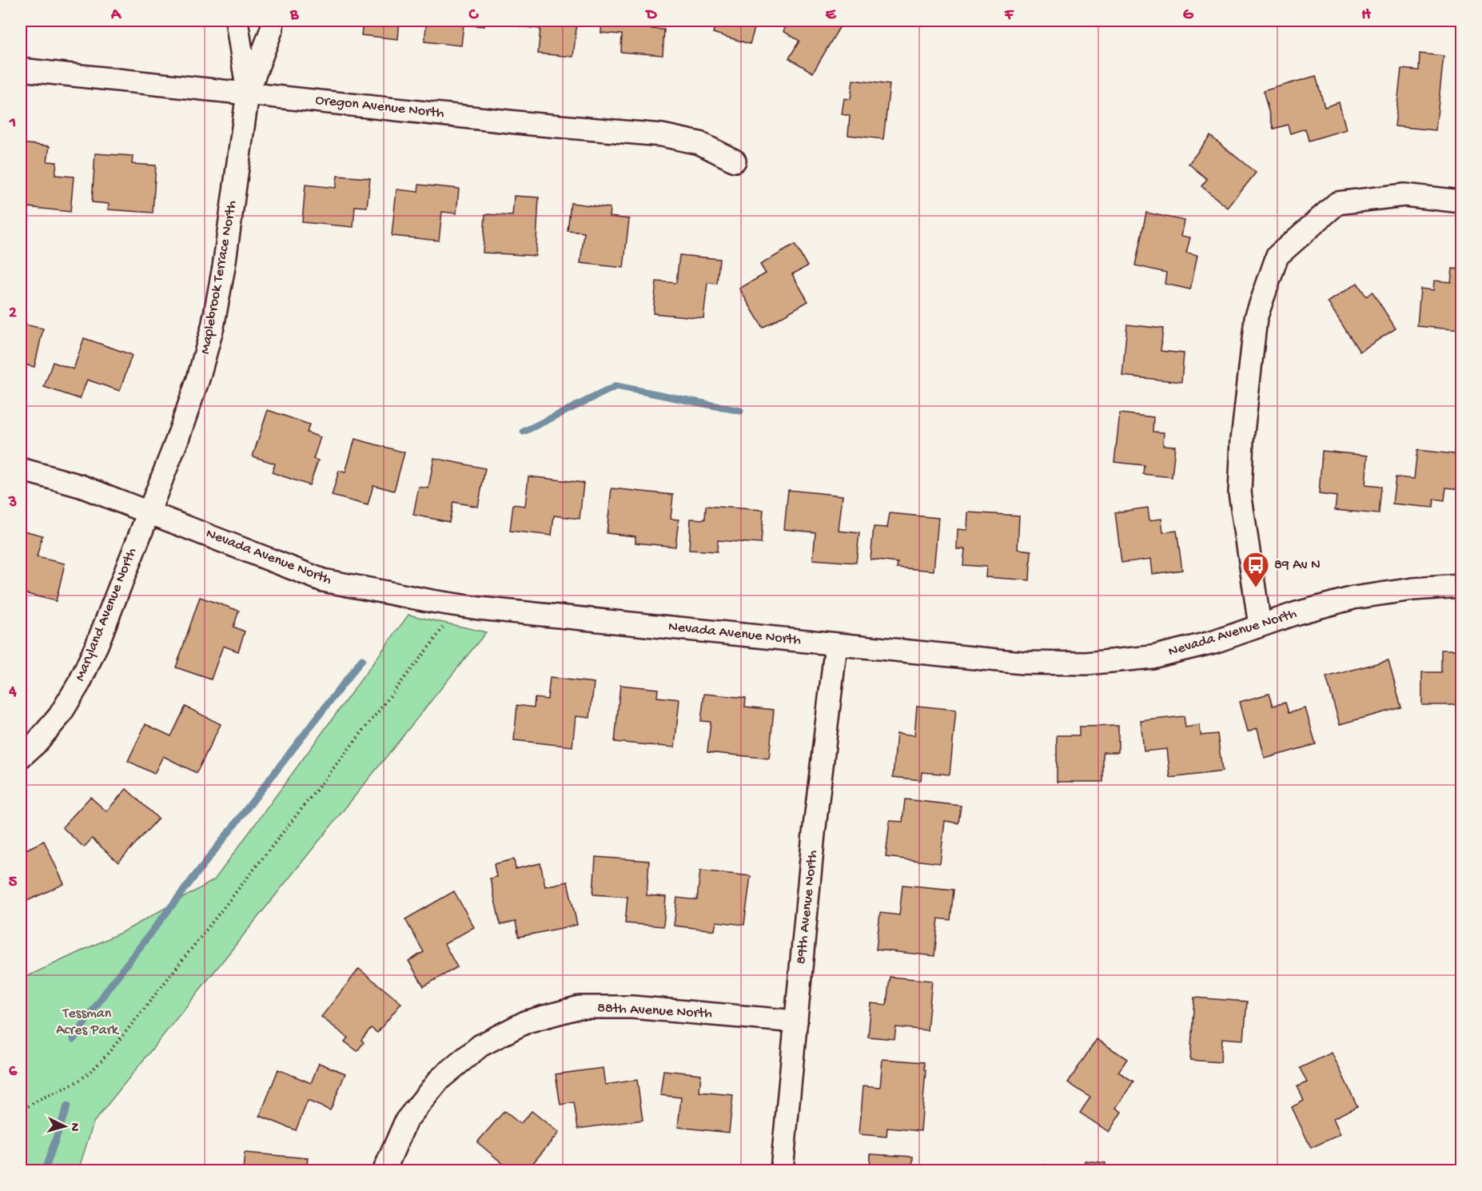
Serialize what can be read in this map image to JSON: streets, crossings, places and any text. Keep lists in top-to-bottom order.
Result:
{
  "streets": {
    "street": [
      "Oregon Avenue North",
      "Maplebrook Terrace North",
      "Nevada Avenue North",
      "Maryland Avenue North",
      "89th Avenue North",
      "88th Avenue North"
    ]
  },
  "crossings": [
    ["Oregon Avenue North", "Maplebrook Terrace North"],
    ["Maplebrook Terrace North", "Nevada Avenue North"],
    ["Maplebrook Terrace North", "Maryland Avenue North"],
    ["Nevada Avenue North", "Maryland Avenue North"],
    ["Nevada Avenue North", "89th Avenue North"],
    ["89th Avenue North", "88th Avenue North"]
  ],
  "parks": ["Tessman Acres Park"],
  "places": {
    "bus stop": ["89 Av N"]
  },
  "north": "right",
  "grid": {
    "columns": [
      "A",
      "B",
      "C",
      "D",
      "E",
      "F",
      "G",
      "H"
    ],
    "rows": [
      "1",
      "2",
      "3",
      "4",
      "5",
      "6"
    ]
  }
}
